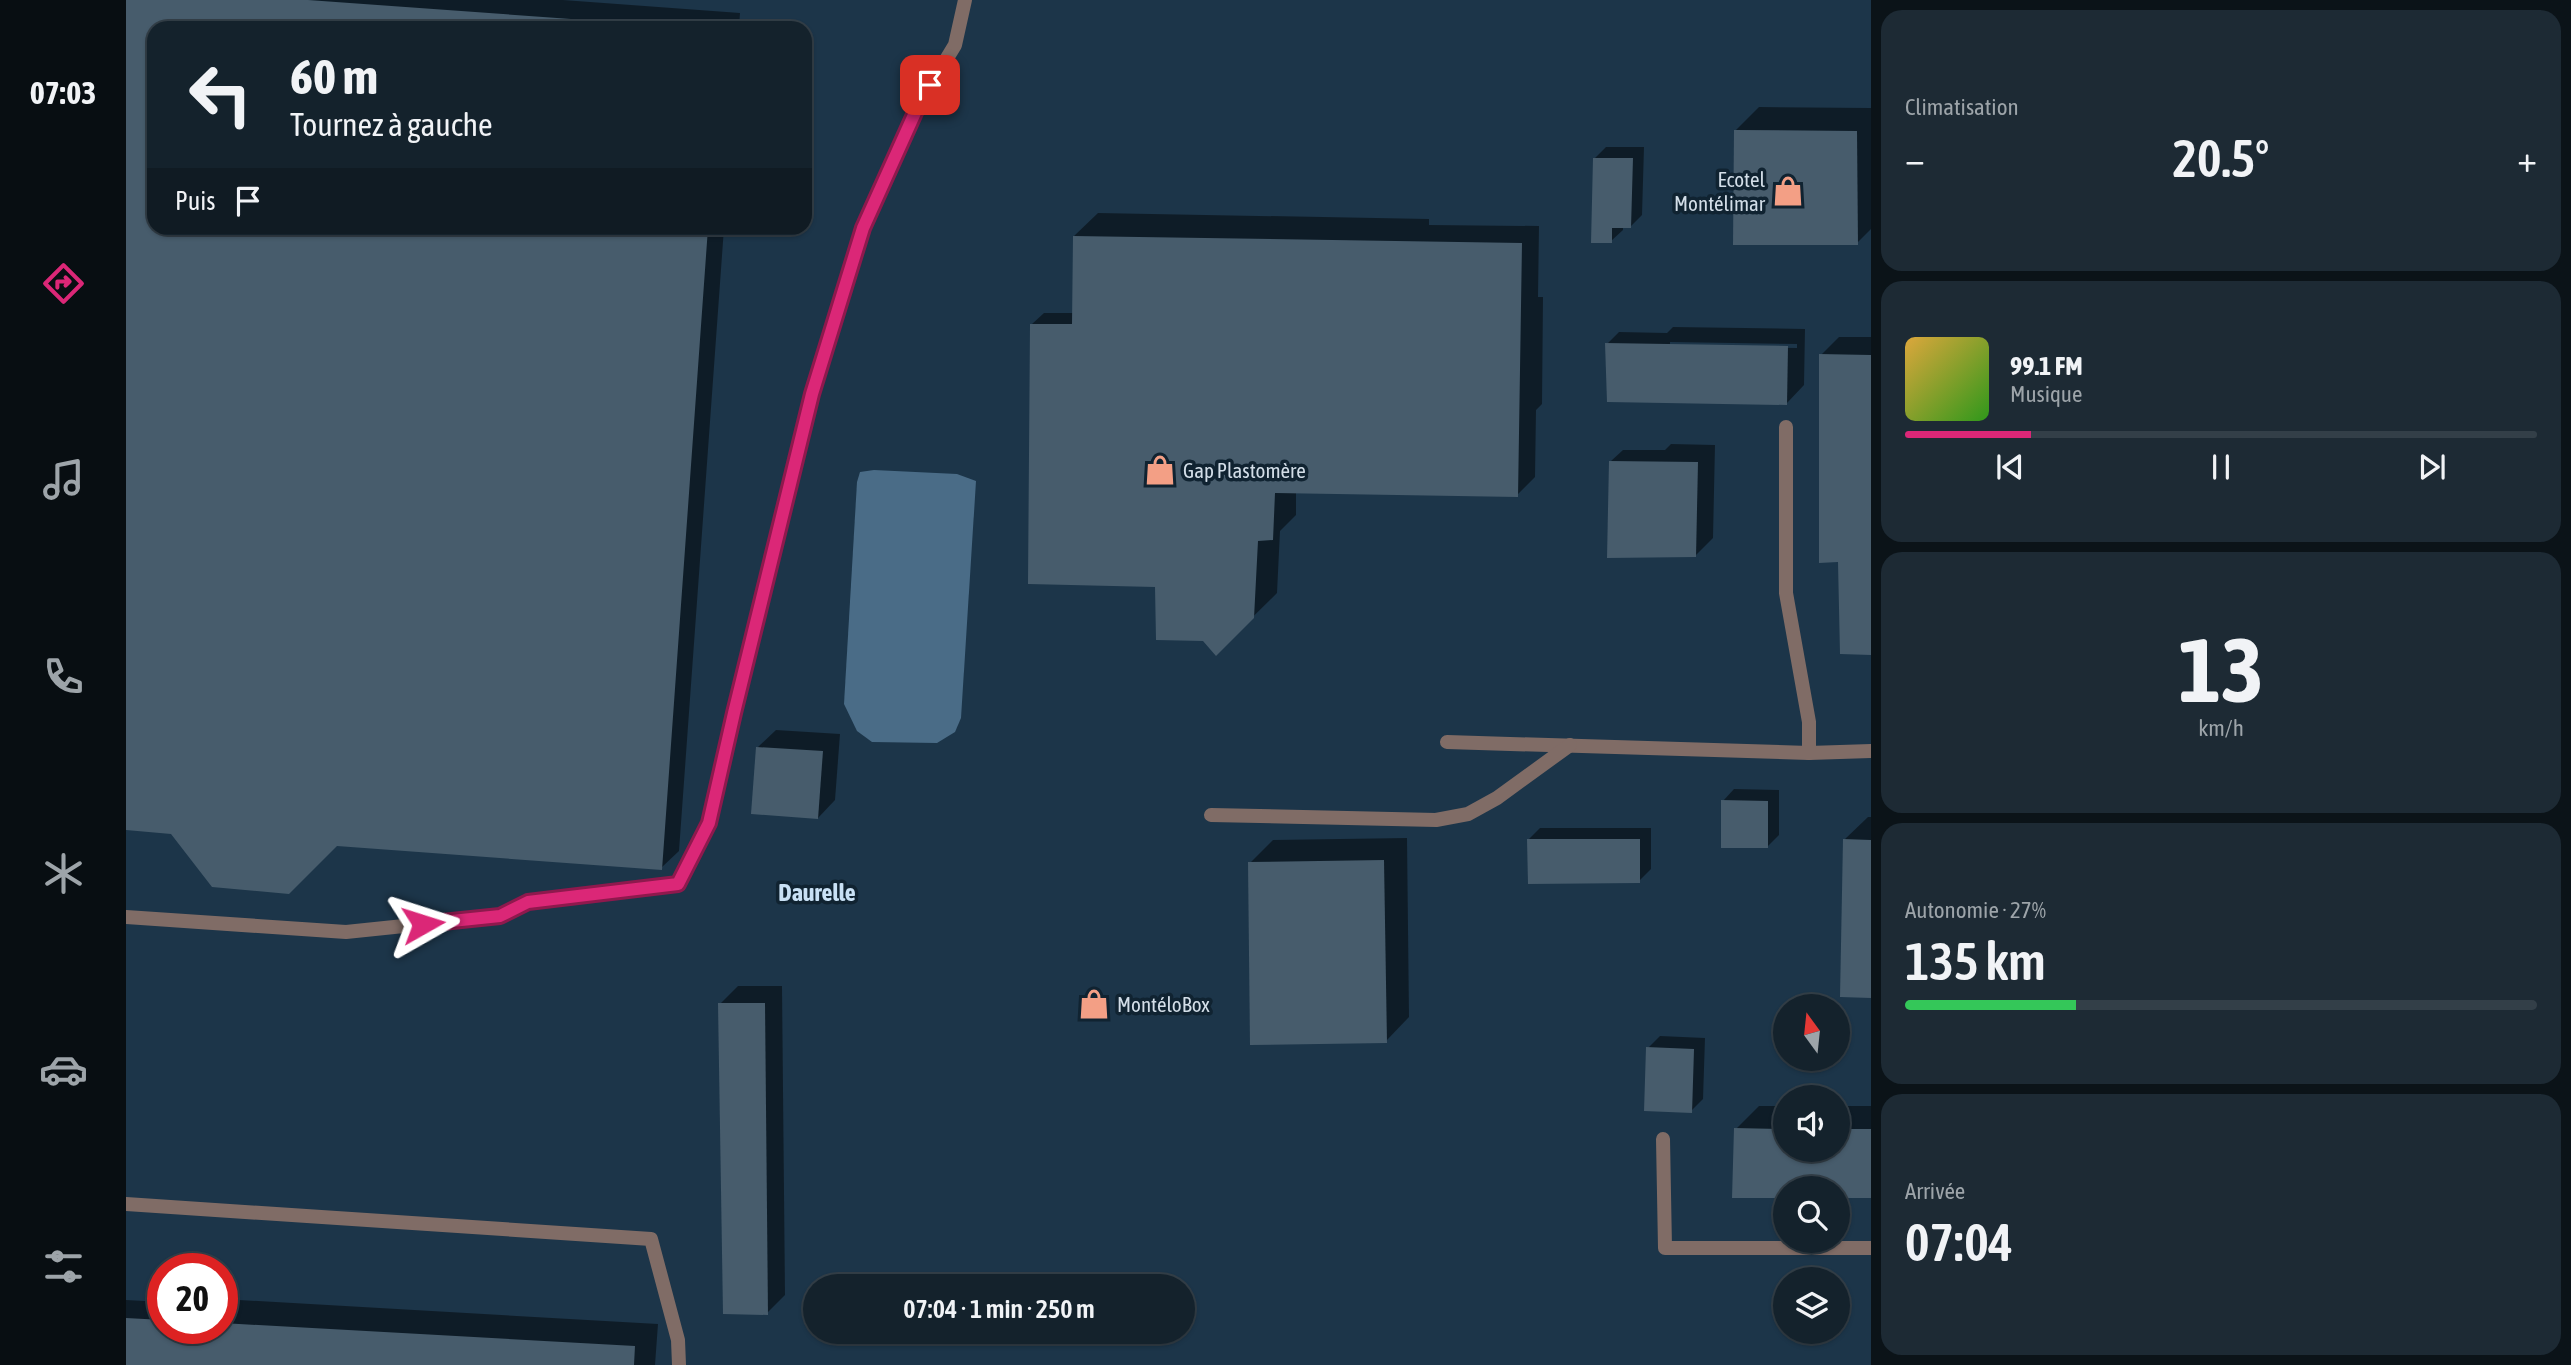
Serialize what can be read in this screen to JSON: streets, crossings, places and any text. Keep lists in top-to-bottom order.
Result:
{
  "districts": ["Daurelle"],
  "places": {
    "shop": ["Ecotel Montélimar", "Gap Plastomère", "MontéloBox"]
  },
  "north": "top",
  "page": {
    "tabs": "07:03",
    "tile": [
      "Climatisation",
      ["13", "km/h"],
      ["Autonomie · 27%", "135 km"],
      ["Arrivée", "07:04"]
    ],
    "turn": ["60 m", "Tournez à gauche"],
    "heat": ["−", "20.5°", "+"],
    "then": "Puis",
    "song": ["99.1 FM", "Musique"],
    "limit": "20",
    "trip": "07:04 · 1 min · 250 m"
  }
}
